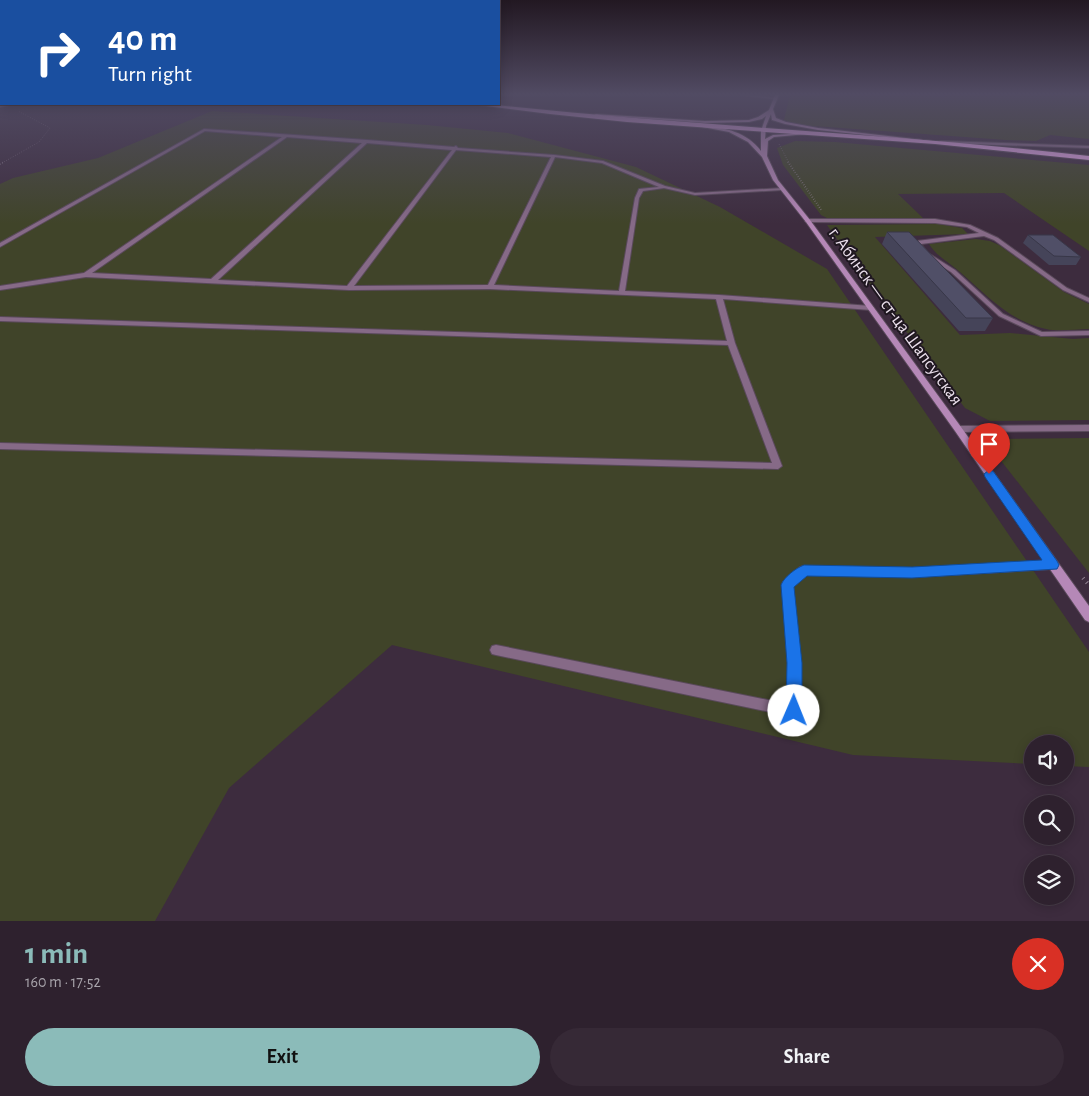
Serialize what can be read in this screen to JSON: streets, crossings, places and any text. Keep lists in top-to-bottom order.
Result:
{
  "streets": {
    "main road": ["г. Абинск — ст-ца Шапсугская"]
  },
  "page": {
    "turn": ["40 m", "Turn right"],
    "heading": ["1 min", "160 m · 17:52"],
    "buttons": ["Exit", "Share"]
  }
}
